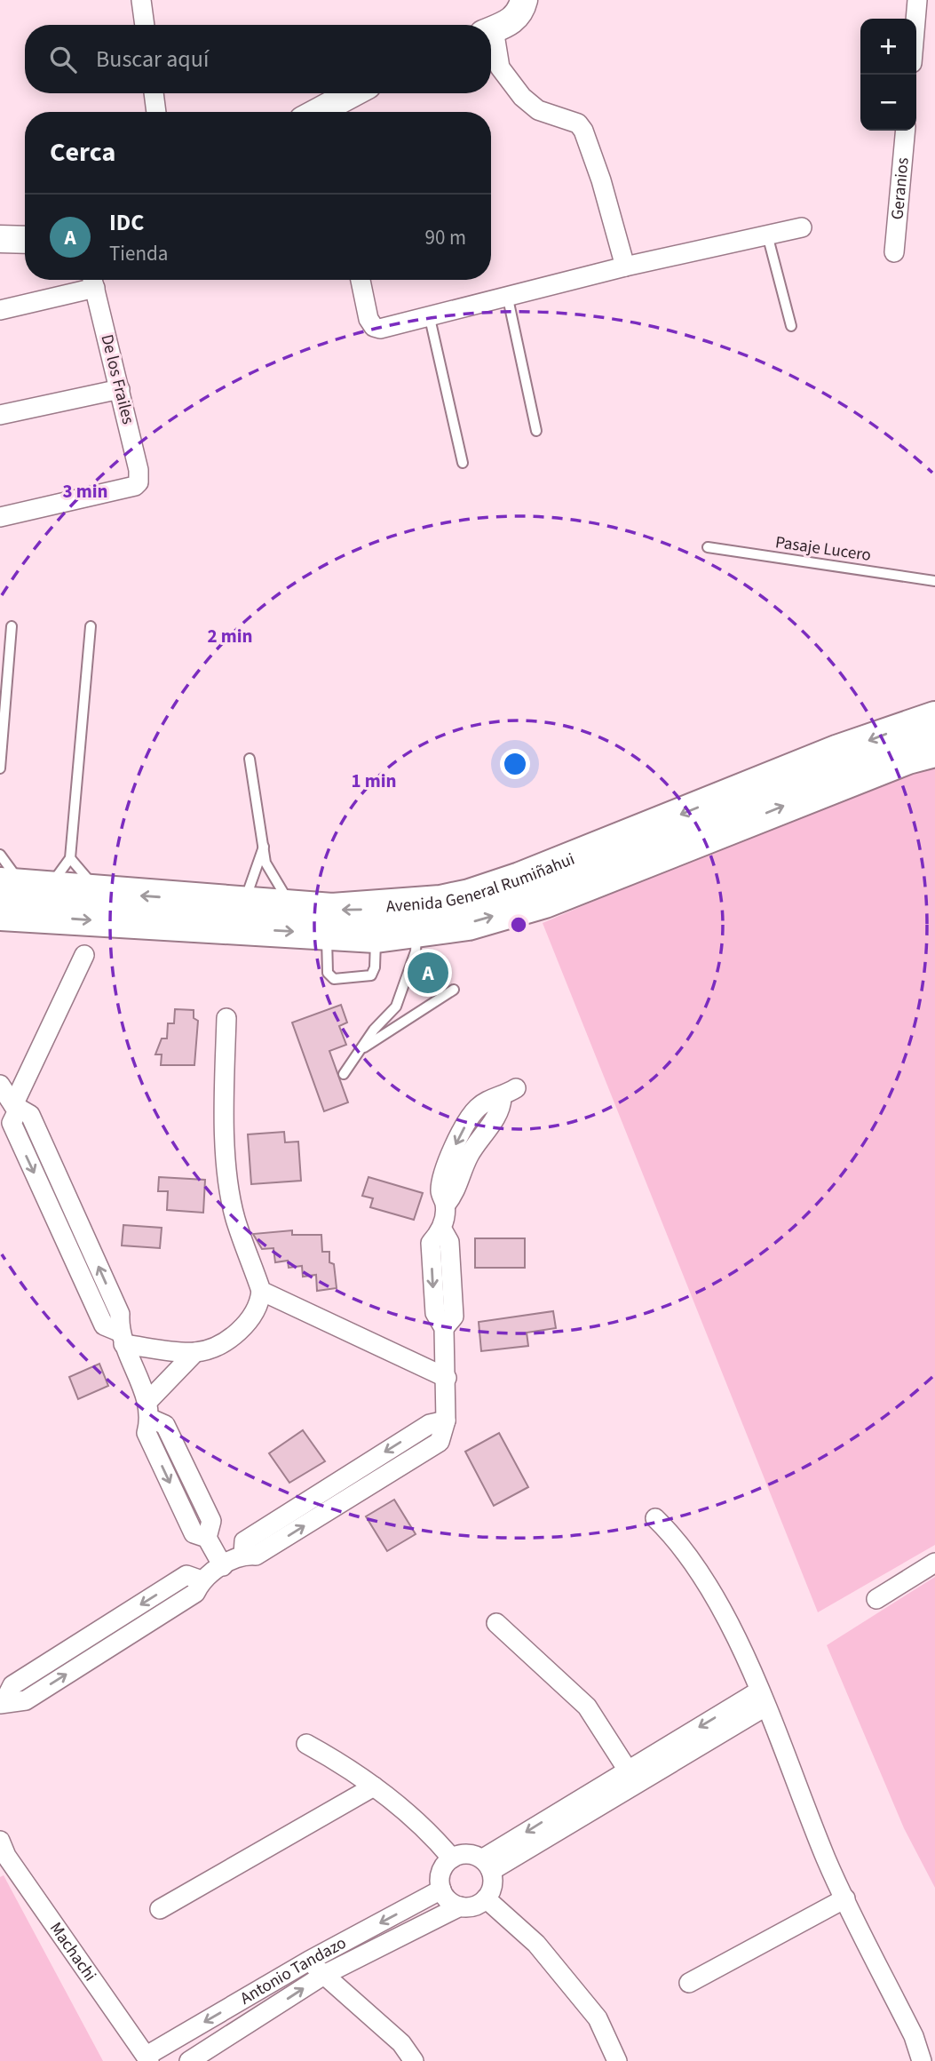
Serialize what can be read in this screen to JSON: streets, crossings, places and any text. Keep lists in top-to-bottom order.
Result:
{
  "streets": {
    "highway": ["Avenida General Rumiñahui"],
    "street": [
      "Geranios",
      "De los Frailes",
      "Machachi",
      "Antonio Tandazo"
    ],
    "lane": ["Pasaje Lucero"]
  },
  "crossings": [
    ["Machachi", "Antonio Tandazo"]
  ],
  "page": {
    "map_buttons": ["+", "−"],
    "search": "Buscar aquí",
    "heading": "Cerca",
    "list": [
      {
        "mark": "A",
        "name": "IDC",
        "note": "Tienda",
        "value": "90 m"
      }
    ],
    "pins": "A"
  },
  "rings": ["3 min", "2 min", "1 min"]
}
